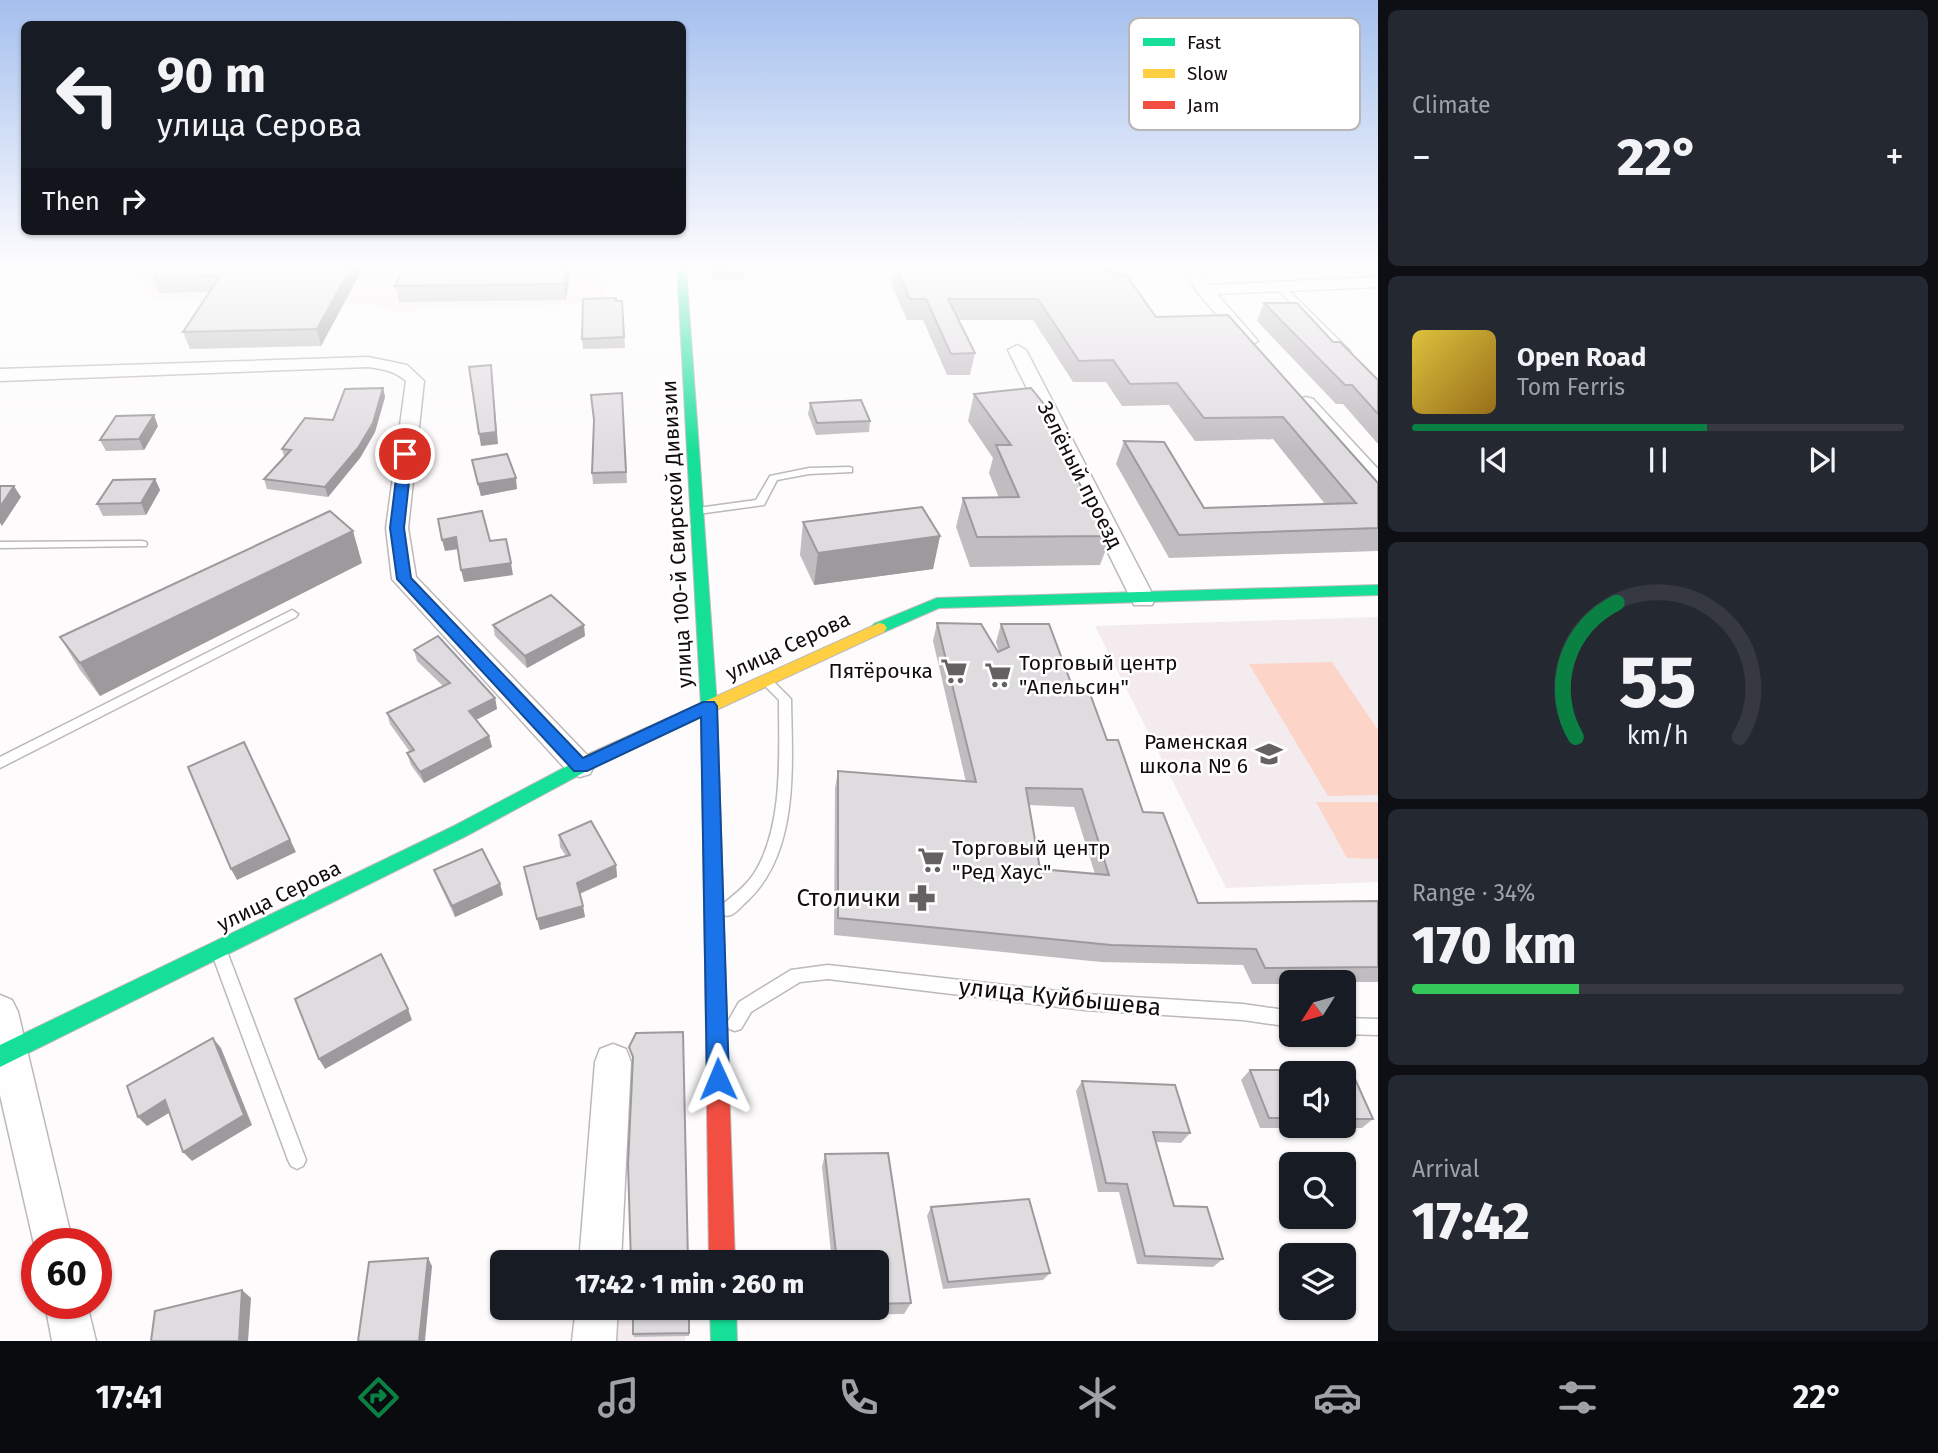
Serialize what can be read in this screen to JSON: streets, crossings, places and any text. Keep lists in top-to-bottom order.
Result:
{
  "streets": {
    "main road": ["улица 100-й Свирской Дивизии", "улица Серова"],
    "street": ["Зелёный проезд"],
    "lane": ["улица Куйбышева"]
  },
  "crossings": [
    ["Зелёный проезд", "улица Серова"],
    ["улица 100-й Свирской Дивизии", "улица Серова"]
  ],
  "places": {
    "supermarket": ["Пятёрочка", "Торговый центр \"Апельсин\"", "Торговый центр \"Ред Хаус\""],
    "school or university": ["Раменская школа № 6"],
    "pharmacy": ["Столички"]
  },
  "legend": ["Fast", "Slow", "Jam"],
  "north": "bottom left",
  "page": {
    "tile": [
      "Climate",
      ["Range · 34%", "170 km"],
      ["Arrival", "17:42"]
    ],
    "turn": ["90 m", "улица Серова"],
    "heat": ["−", "22°", "+"],
    "then": "Then",
    "song": ["Open Road", "Tom Ferris"],
    "limit": "60",
    "trip": "17:42 · 1 min · 260 m",
    "tabs": ["17:41", "22°"],
    "gauge": ["55", "km/h"]
  }
}
